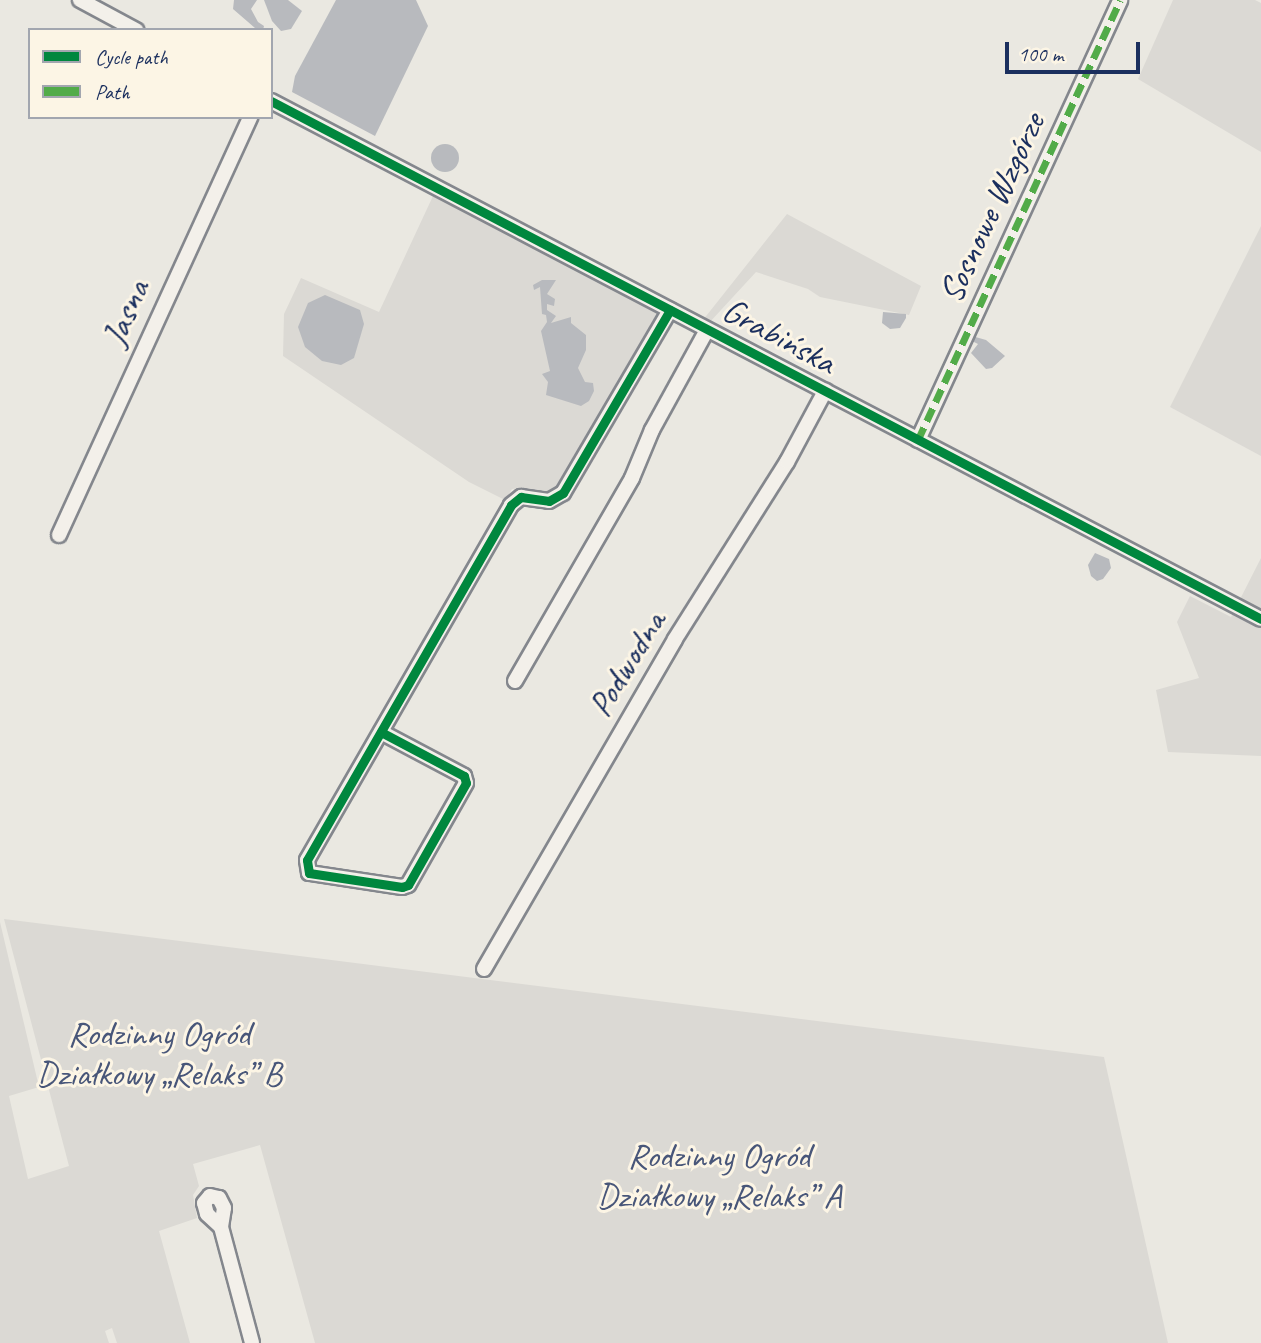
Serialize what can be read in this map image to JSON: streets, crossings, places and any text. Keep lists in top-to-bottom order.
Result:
{
  "streets": {
    "street": [
      "Sosnowe Wzgórze",
      "Jasna",
      "Grabińska",
      "Podwodna"
    ]
  },
  "crossings": [
    ["Sosnowe Wzgórze", "Grabińska"],
    ["Grabińska", "Podwodna"]
  ],
  "parks": ["Rodzinny Ogród Działkowy „Relaks” B", "Rodzinny Ogród Działkowy „Relaks” A"],
  "legend": ["Cycle path", "Path"],
  "scale_bar": "100 m"
}
